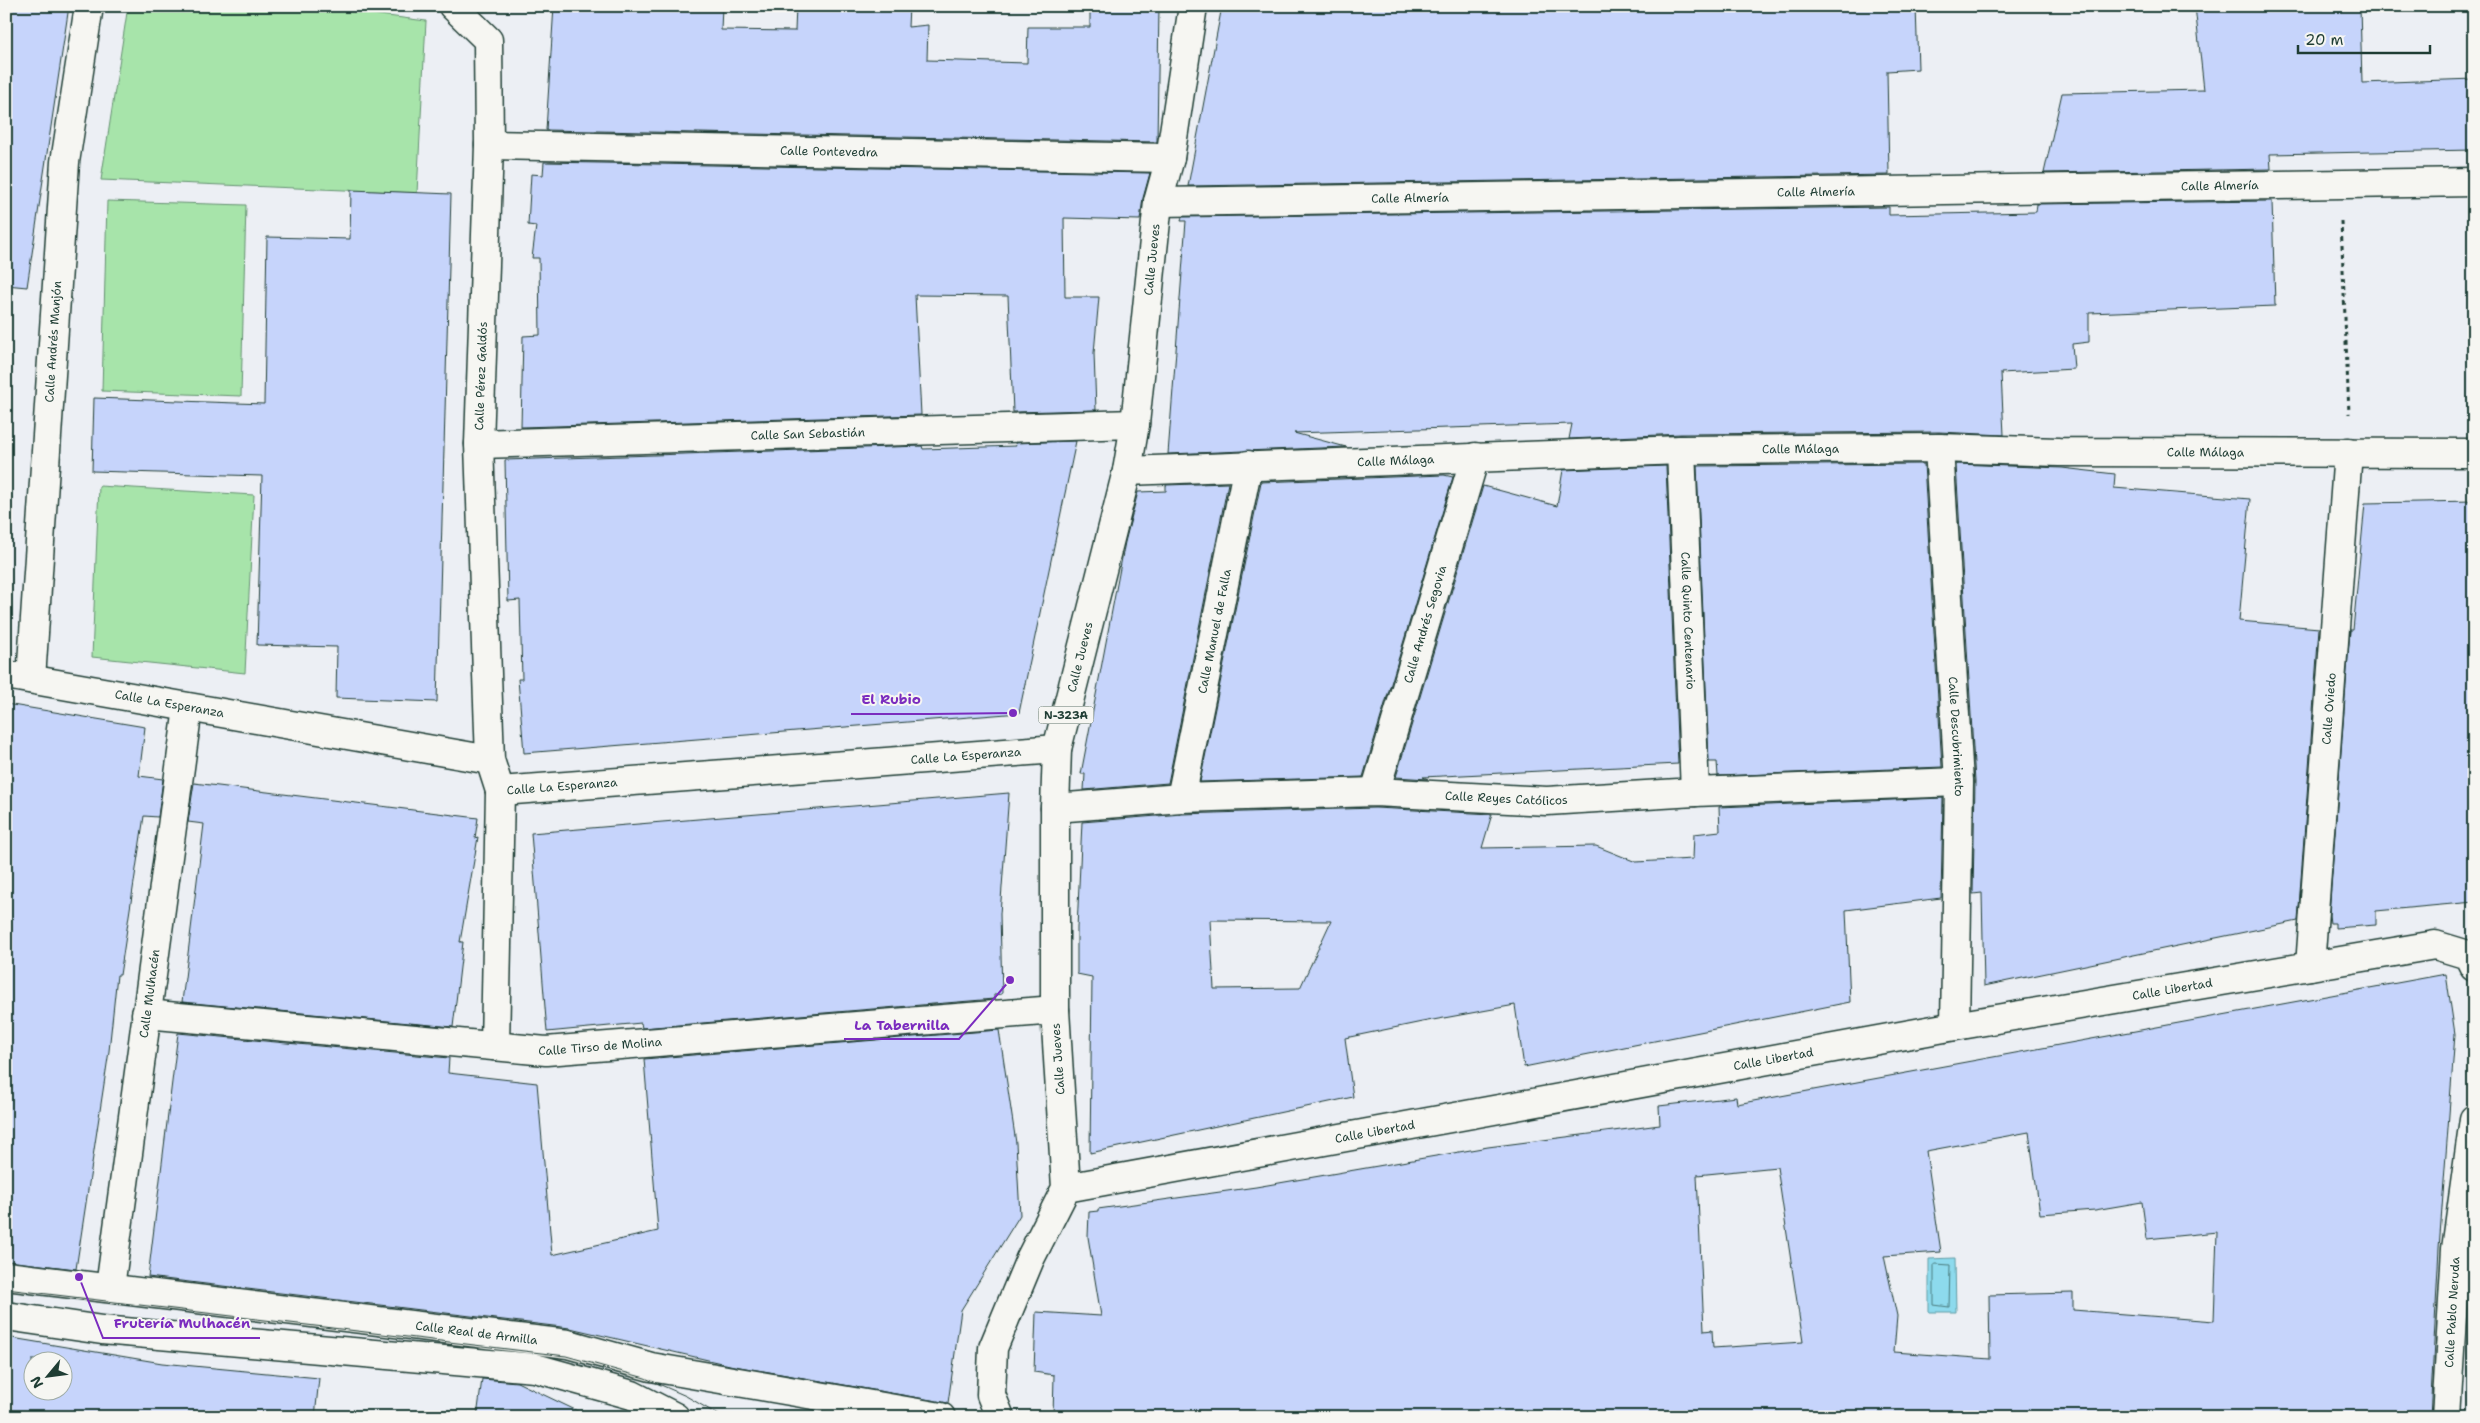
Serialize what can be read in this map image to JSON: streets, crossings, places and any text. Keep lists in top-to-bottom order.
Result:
{
  "streets": {
    "street": [
      "Calle Pontevedra",
      "Calle Almería",
      "Calle Jueves",
      "Calle Andrés Manjón",
      "Calle Pérez Galdós",
      "Calle San Sebastián",
      "Calle Málaga",
      "Calle Quinto Centenario",
      "Calle Andrés Segovia",
      "Calle Manuel de Falla",
      "Calle La Esperanza",
      "Calle Oviedo",
      "N-323A",
      "Calle Descubrimiento",
      "Calle Reyes Católicos",
      "Calle Libertad",
      "Calle Mulhacén",
      "Calle Tirso de Molina",
      "Calle Pablo Neruda",
      "Calle Real de Armilla"
    ]
  },
  "crossings": [
    ["Calle Pontevedra", "Calle Jueves"],
    ["Calle Pontevedra", "Calle Pérez Galdós"],
    ["Calle Almería", "Calle Jueves"],
    ["Calle Jueves", "Calle San Sebastián"],
    ["Calle Jueves", "Calle Málaga"],
    ["Calle Jueves", "Calle La Esperanza"],
    ["Calle Jueves", "Calle Reyes Católicos"],
    ["Calle Jueves", "Calle Libertad"],
    ["Calle Jueves", "Calle Tirso de Molina"],
    ["Calle Andrés Manjón", "Calle La Esperanza"],
    ["Calle Pérez Galdós", "Calle San Sebastián"],
    ["Calle Pérez Galdós", "Calle La Esperanza"],
    ["Calle Málaga", "Calle Quinto Centenario"],
    ["Calle Málaga", "Calle Andrés Segovia"],
    ["Calle Málaga", "Calle Manuel de Falla"],
    ["Calle Málaga", "Calle Oviedo"],
    ["Calle Málaga", "Calle Descubrimiento"],
    ["Calle Quinto Centenario", "Calle Reyes Católicos"],
    ["Calle Andrés Segovia", "Calle Reyes Católicos"],
    ["Calle Manuel de Falla", "Calle Reyes Católicos"],
    ["Calle La Esperanza", "Calle Mulhacén"],
    ["Calle Oviedo", "Calle Libertad"],
    ["Calle Descubrimiento", "Calle Reyes Católicos"],
    ["Calle Descubrimiento", "Calle Libertad"],
    ["Calle Mulhacén", "Calle Tirso de Molina"]
  ],
  "places": ["El Rubio", "La Tabernilla", "Frutería Mulhacén"],
  "scale_bar": "20 m",
  "north": "bottom left"
}
